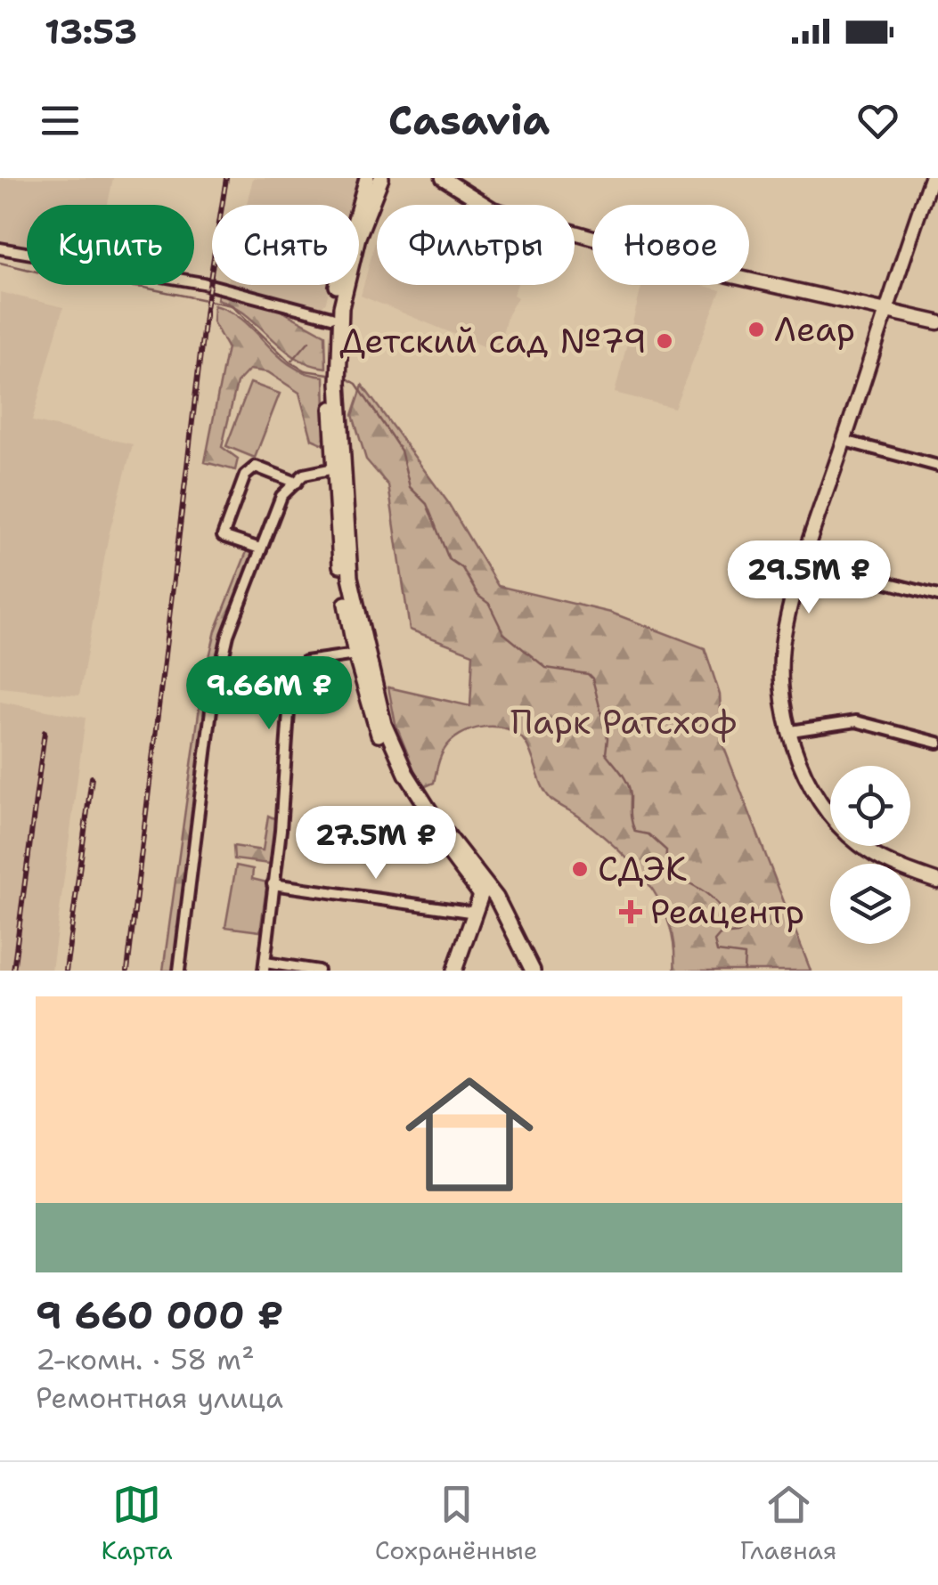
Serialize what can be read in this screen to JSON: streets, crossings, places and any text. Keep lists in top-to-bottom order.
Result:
{
  "parks": ["Парк Ратсхоф"],
  "places": {
    "other": ["Леар", "Детский сад №79", "СДЭК"],
    "health": ["Реацентр"]
  },
  "page": {
    "status": "13:53",
    "header": "Casavia",
    "chip": [
      "Купить",
      "Снять",
      "Фильтры",
      "Новое"
    ],
    "price": ["29.5M ₽", "9.66M ₽", "27.5M ₽"],
    "list": [
      {
        "name": "9 660 000 ₽",
        "note": "2-комн. · 58 m² · Ремонтная улица"
      }
    ],
    "tabs": ["Карта", "Сохранённые", "Главная"]
  }
}
